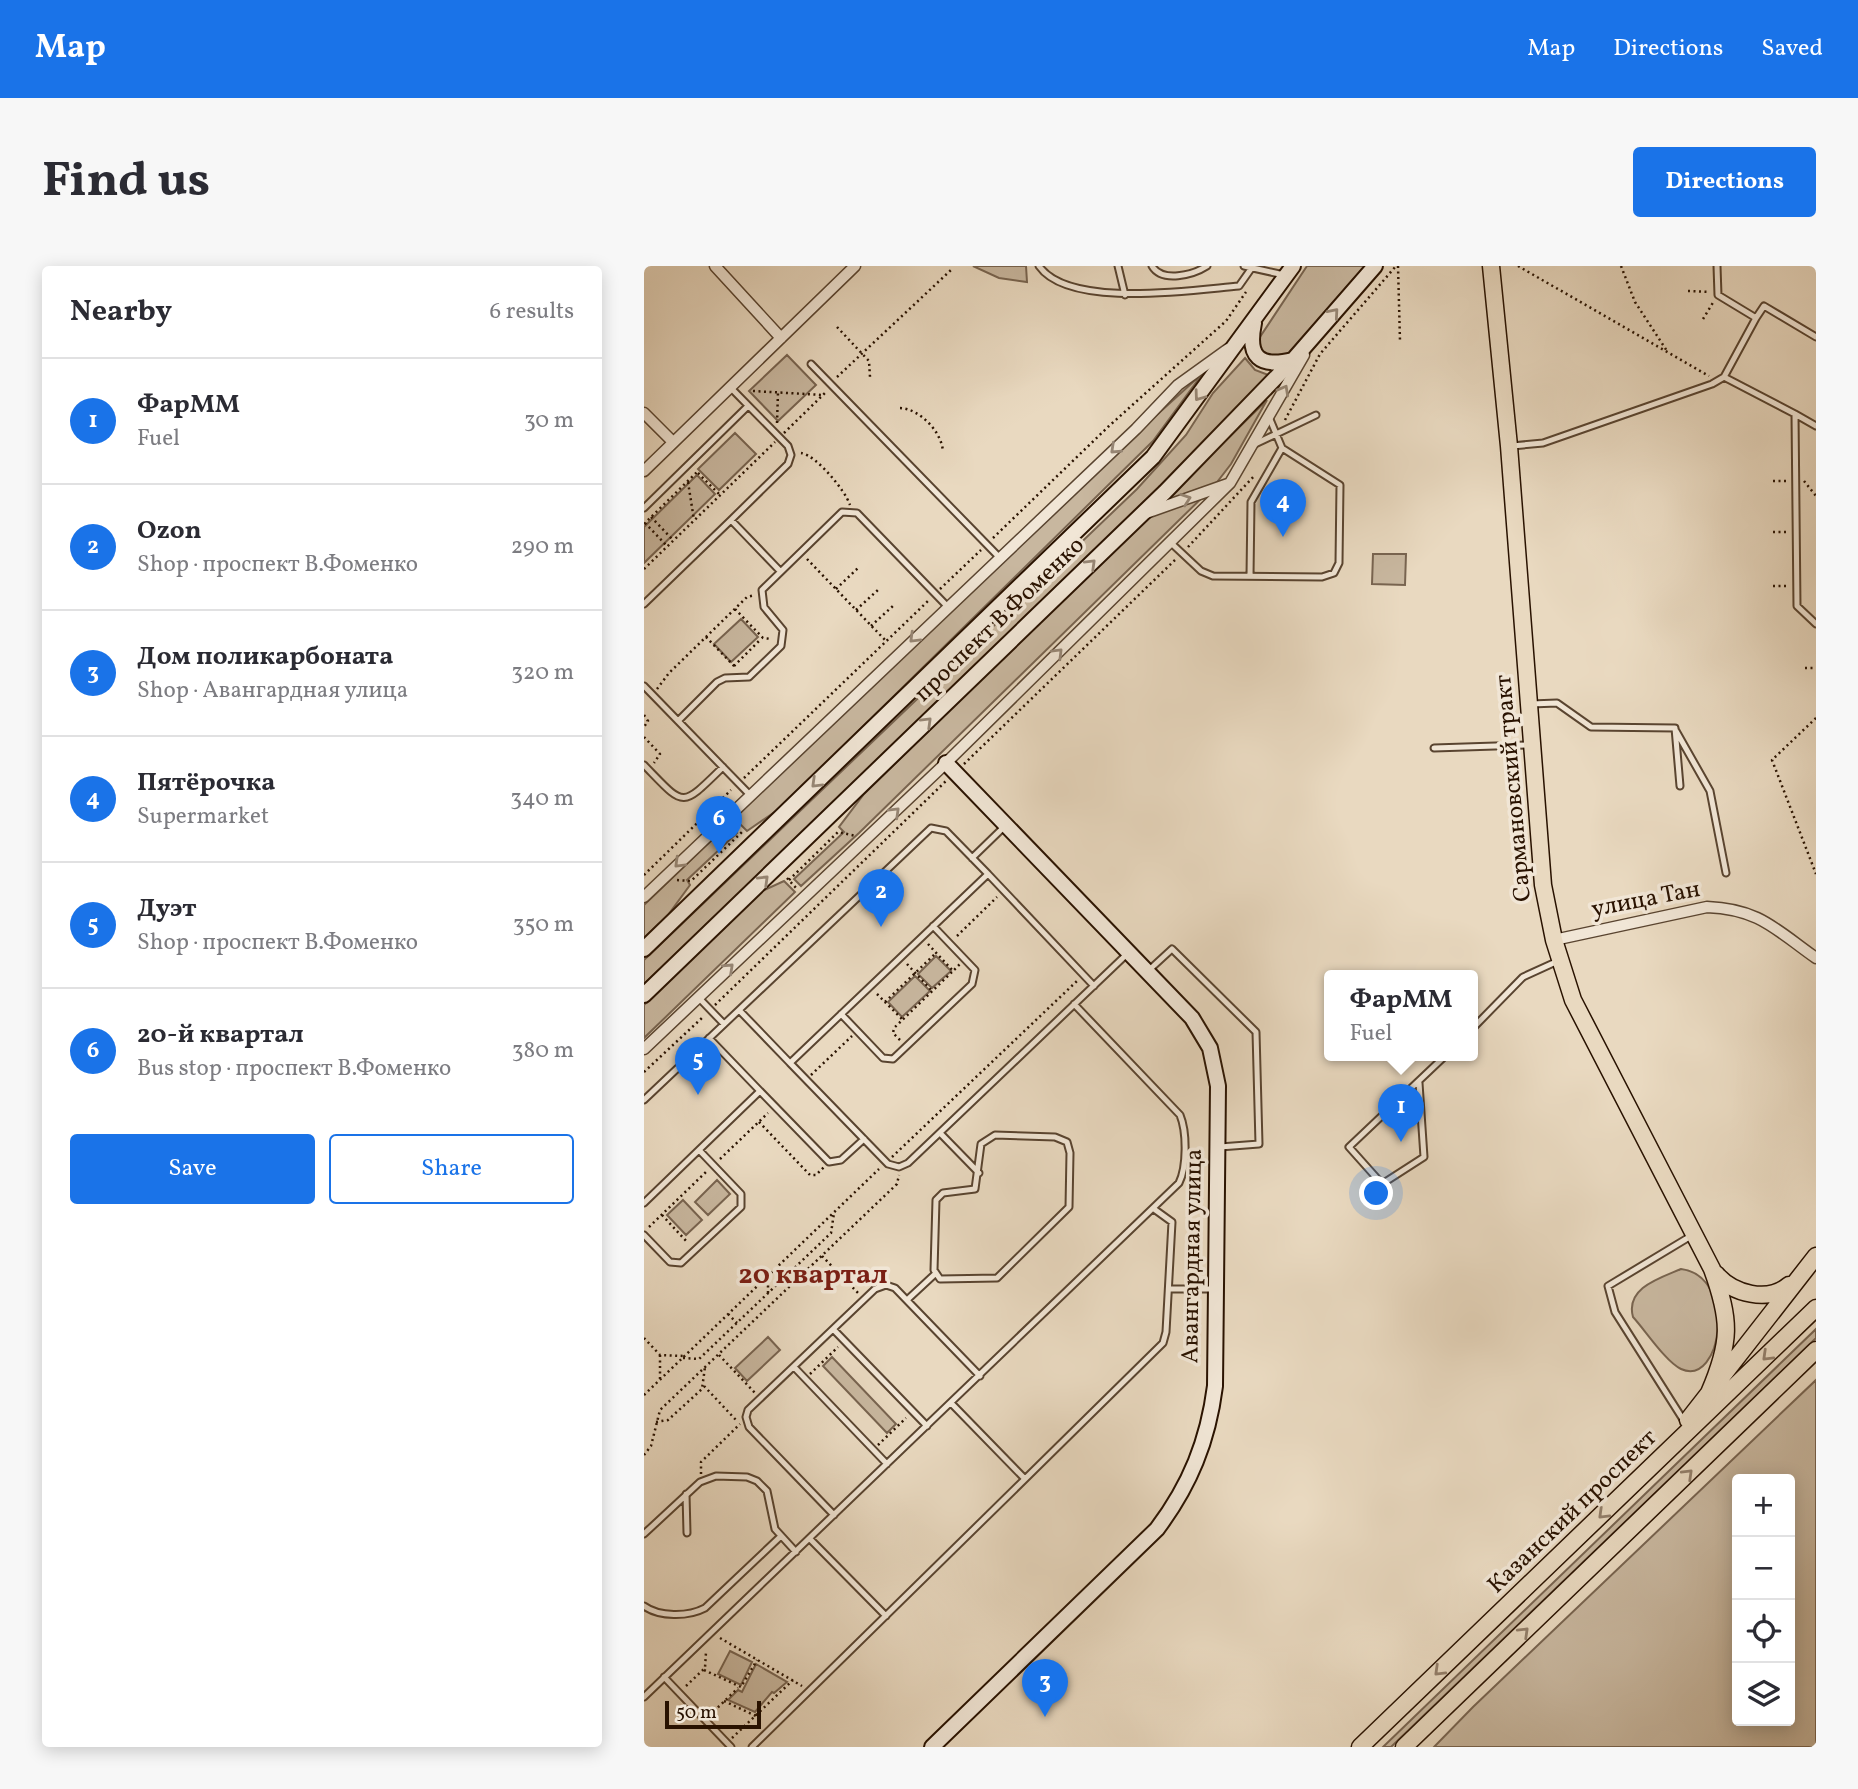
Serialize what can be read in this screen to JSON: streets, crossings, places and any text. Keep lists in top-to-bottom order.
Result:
{
  "streets": {
    "main road": [
      "проспект В.Фоменко",
      "Сармановский тракт",
      "Авангардная улица",
      "Казанский проспект"
    ],
    "street": ["улица Тан"]
  },
  "crossings": [
    ["Сармановский тракт", "улица Тан"]
  ],
  "districts": ["20 квартал"],
  "scale_bar": "50 m",
  "page": {
    "header": "Map",
    "nav": ["Map", "Directions", "Saved"],
    "buttons": [
      "Directions",
      ["Save", "Share"]
    ],
    "title": "Find us",
    "heading": ["Nearby", "6 results"],
    "list": [
      {
        "mark": "1",
        "name": "ФарММ",
        "note": "Fuel",
        "value": "30 m"
      },
      {
        "mark": "2",
        "name": "Ozon",
        "note": "Shop · проспект В.Фоменко",
        "value": "290 m"
      },
      {
        "mark": "3",
        "name": "Дом поликарбоната",
        "note": "Shop · Авангардная улица",
        "value": "320 m"
      },
      {
        "mark": "4",
        "name": "Пятёрочка",
        "note": "Supermarket",
        "value": "340 m"
      },
      {
        "mark": "5",
        "name": "Дуэт",
        "note": "Shop · проспект В.Фоменко",
        "value": "350 m"
      },
      {
        "mark": "6",
        "name": "20-й квартал",
        "note": "Bus stop · проспект В.Фоменко",
        "value": "380 m"
      }
    ],
    "pins": [
      "4",
      "6",
      "2",
      "5",
      "1",
      "3"
    ],
    "popup": ["ФарММ", "Fuel"],
    "map_buttons": ["+", "−"],
    "scale": "50 m"
  }
}
